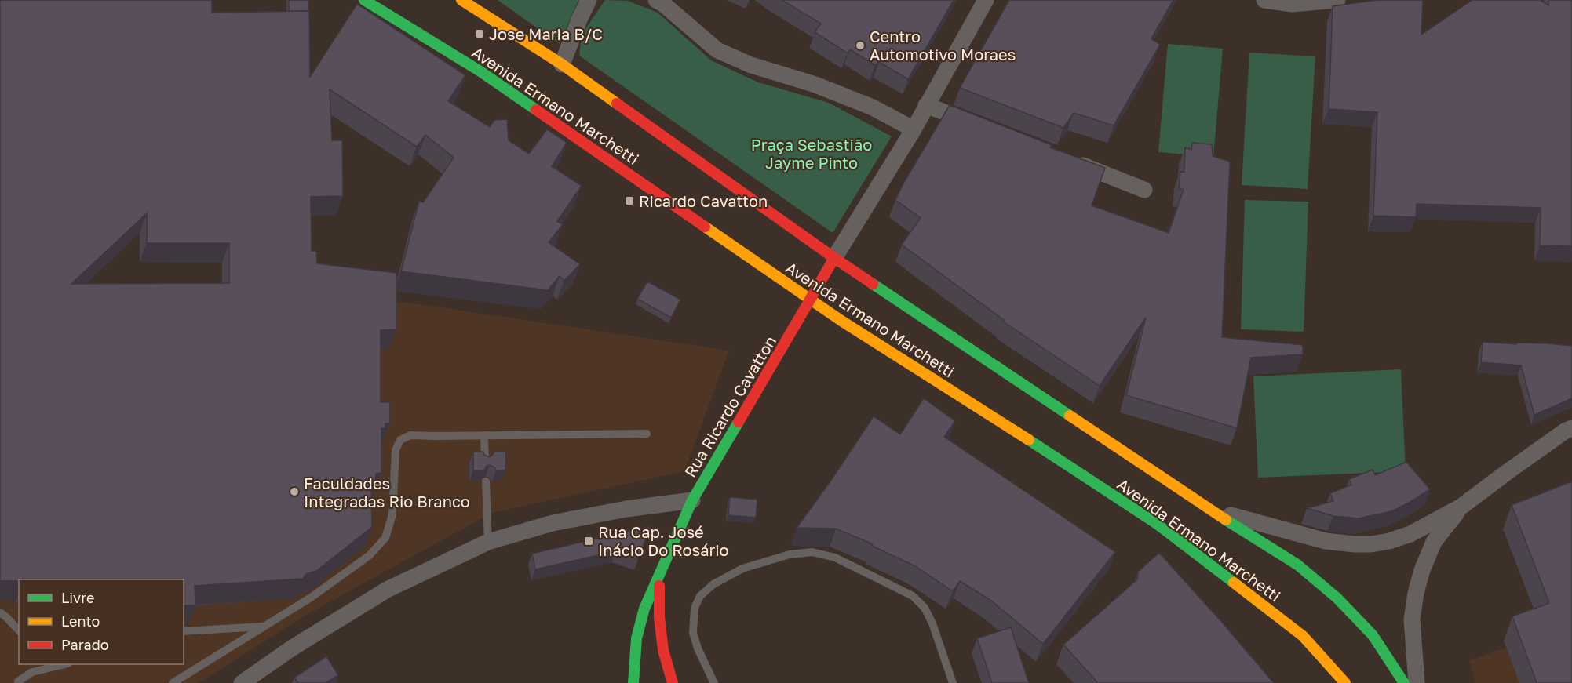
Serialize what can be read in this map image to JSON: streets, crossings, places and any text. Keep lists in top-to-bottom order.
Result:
{
  "streets": {
    "main road": ["Avenida Ermano Marchetti", "Rua Ricardo Cavatton"]
  },
  "crossings": [
    ["Avenida Ermano Marchetti", "Rua Ricardo Cavatton"]
  ],
  "parks": ["Praça Sebastião Jayme Pinto"],
  "places": {
    "transit": ["Jose Maria B/C", "Ricardo Cavatton", "Rua Cap. José Inácio Do Rosário"],
    "other": ["Centro Automotivo Moraes", "Faculdades Integradas Rio Branco"]
  },
  "legend": ["Livre", "Lento", "Parado"]
}
